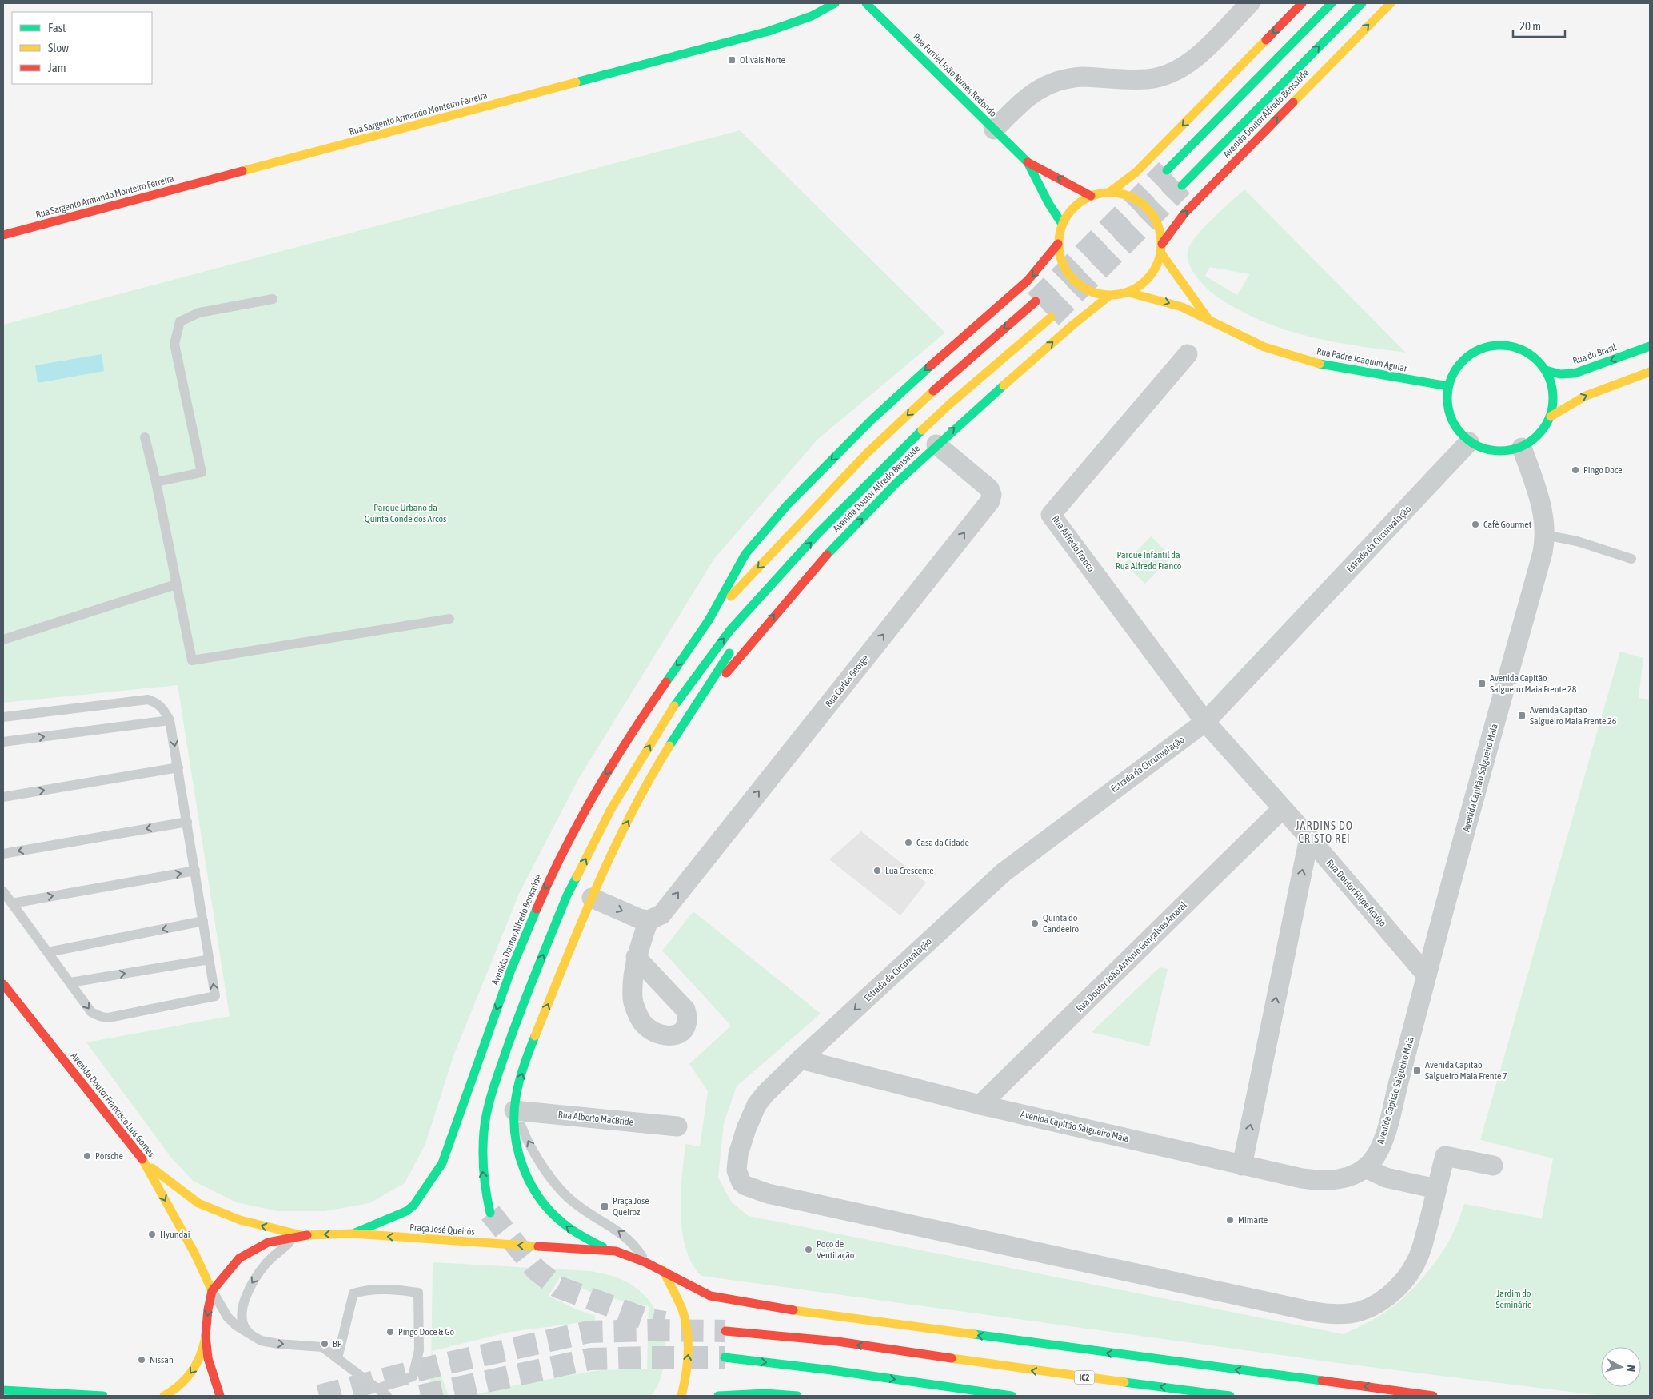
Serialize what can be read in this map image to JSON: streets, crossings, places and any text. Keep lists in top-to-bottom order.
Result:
{
  "streets": {
    "main road": [
      "Rua Furriel João Nunes Redondo",
      "Rua Sargento Armando Monteiro Ferreira",
      "Avenida Doutor Alfredo Bensaúde",
      "Rua do Brasil",
      "Rua Padre Joaquim Aguiar",
      "Avenida Doutor Francisco Luís Gomes",
      "Praça José Queirós",
      "IC2"
    ],
    "street": [
      "Estrada da Circunvalação",
      "Rua Alfredo Franco",
      "Rua Carlos George",
      "Avenida Capitão Salgueiro Maia",
      "Rua Doutor Filipe Araújo",
      "Rua Doutor João António Gonçalves Amaral",
      "Rua Alberto MacBride"
    ]
  },
  "crossings": [
    ["Rua Furriel João Nunes Redondo", "Avenida Doutor Alfredo Bensaúde"],
    ["Rua Furriel João Nunes Redondo", "Rua Padre Joaquim Aguiar"],
    ["Avenida Doutor Alfredo Bensaúde", "Rua Padre Joaquim Aguiar"],
    ["Avenida Doutor Alfredo Bensaúde", "Rua Carlos George"],
    ["Avenida Doutor Alfredo Bensaúde", "Rua Alberto MacBride"],
    ["Avenida Doutor Alfredo Bensaúde", "Praça José Queirós"],
    ["Rua do Brasil", "Rua Padre Joaquim Aguiar"],
    ["Rua do Brasil", "Estrada da Circunvalação"],
    ["Rua do Brasil", "Avenida Capitão Salgueiro Maia"],
    ["Rua Padre Joaquim Aguiar", "Estrada da Circunvalação"],
    ["Rua Padre Joaquim Aguiar", "Avenida Capitão Salgueiro Maia"],
    ["Estrada da Circunvalação", "Rua Alfredo Franco"],
    ["Estrada da Circunvalação", "Avenida Capitão Salgueiro Maia"],
    ["Estrada da Circunvalação", "Rua Doutor Filipe Araújo"],
    ["Rua Alfredo Franco", "Rua Doutor Filipe Araújo"],
    ["Avenida Capitão Salgueiro Maia", "Rua Doutor Filipe Araújo"],
    ["Avenida Capitão Salgueiro Maia", "Rua Doutor João António Gonçalves Amaral"],
    ["Rua Doutor Filipe Araújo", "Rua Doutor João António Gonçalves Amaral"],
    ["Avenida Doutor Francisco Luís Gomes", "Praça José Queirós"]
  ],
  "one_way": ["Rua Carlos George", "Avenida Doutor Francisco Luís Gomes"],
  "districts": ["JARDINS DO CRISTO REI"],
  "parks": ["Parque Urbano da Quinta Conde dos Arcos", "Parque Infantil da Rua Alfredo Franco", "Jardim do Seminário"],
  "places": {
    "transit": [
      "Olivais Norte",
      "Avenida Capitão Salgueiro Maia Frente 28",
      "Avenida Capitão Salgueiro Maia Frente 26",
      "Avenida Capitão Salgueiro Maia Frente 7",
      "Praça José Queiroz"
    ],
    "other": [
      "Pingo Doce",
      "Cafè Gourmet",
      "Casa da Cidade",
      "Lua Crescente",
      "Quinta do Candeeiro",
      "Porsche",
      "Mimarte",
      "Hyundai",
      "Poço de Ventilação",
      "Pingo Doce & Go",
      "BP",
      "Nissan"
    ]
  },
  "legend": ["Fast", "Slow", "Jam"],
  "scale_bar": "20 m",
  "north": "right"
}
